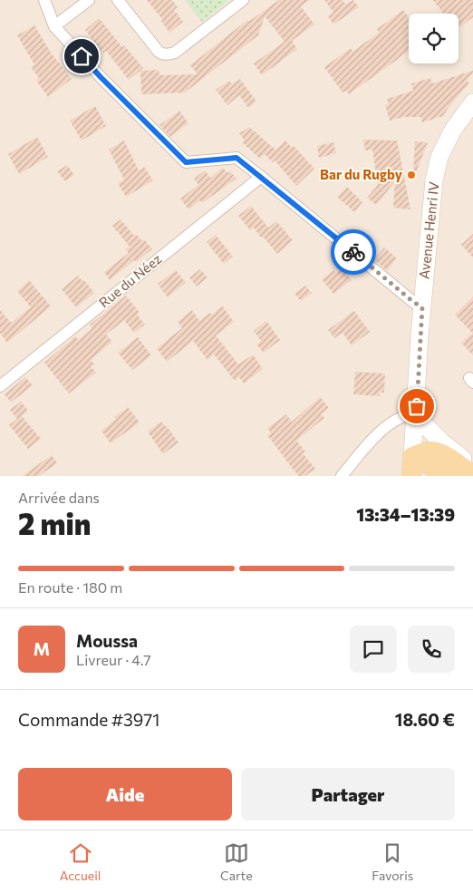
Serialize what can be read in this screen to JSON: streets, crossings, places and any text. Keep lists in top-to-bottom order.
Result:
{
  "streets": {
    "main road": ["Avenue Henri IV"],
    "street": ["Rue du Néez"]
  },
  "places": ["Bar du Rugby"],
  "page": {
    "heading": ["2 min", "Arrivée dans", "13:34–13:39"],
    "panel": [
      "Moussa",
      "Livreur · 4.7",
      "Commande #3971",
      "18.60 €"
    ],
    "bar": "En route · 180 m",
    "round": "M",
    "buttons": ["Aide", "Partager"],
    "tabs": ["Accueil", "Carte", "Favoris"]
  }
}
